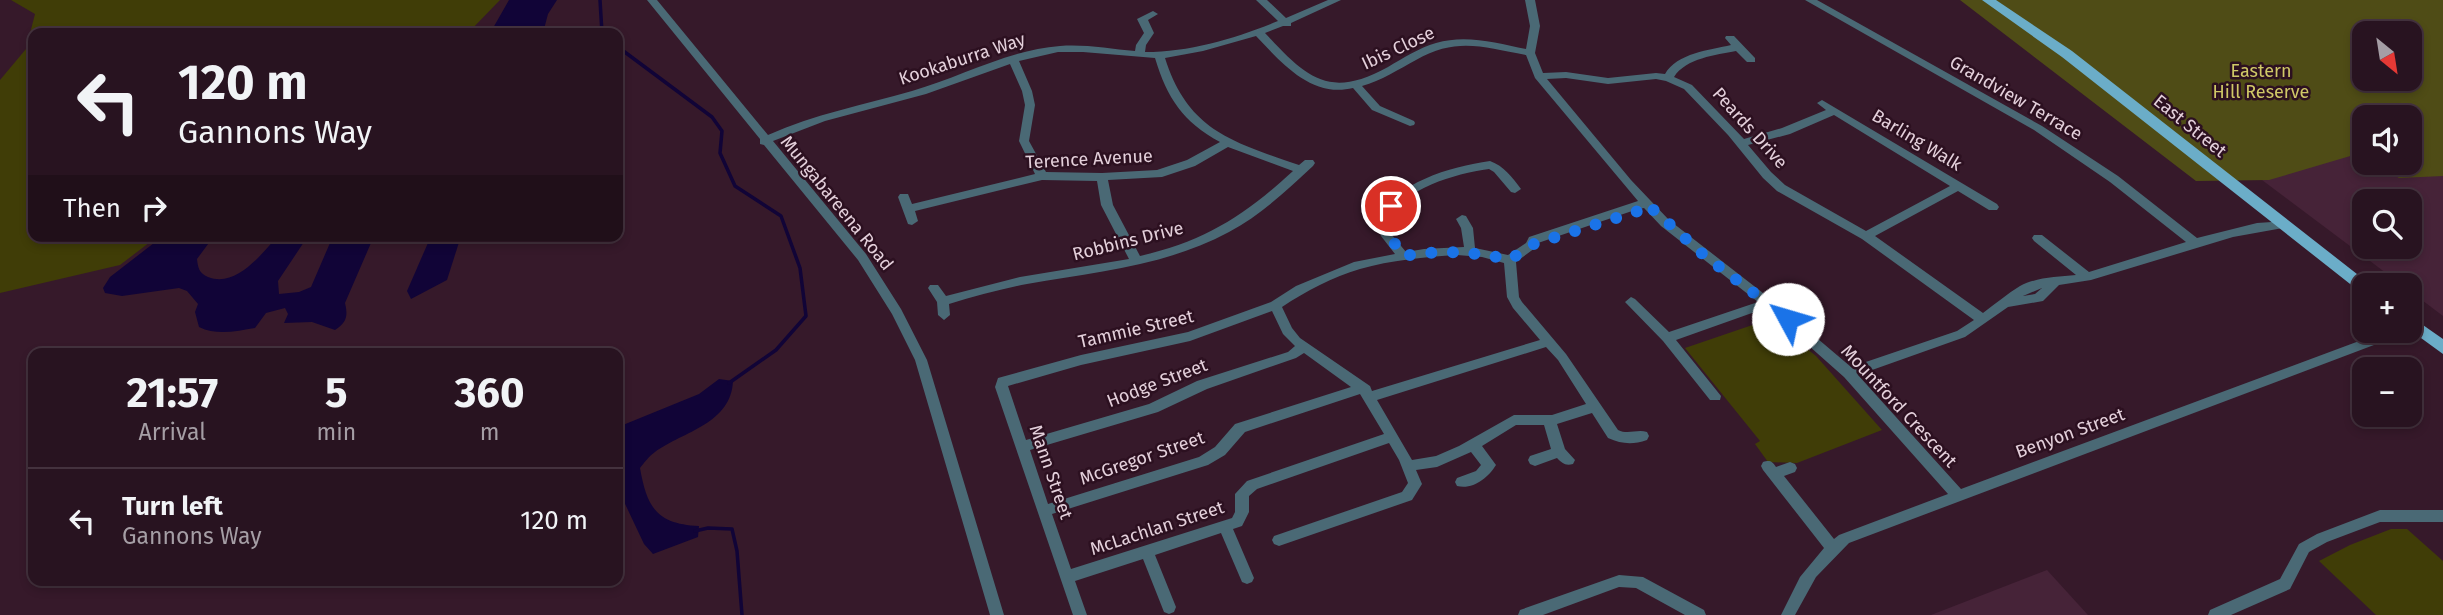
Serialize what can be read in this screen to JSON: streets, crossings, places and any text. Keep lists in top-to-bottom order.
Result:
{
  "streets": {
    "main road": ["East Street"],
    "street": [
      "Ibis Close",
      "Kookaburra Way",
      "Grandview Terrace",
      "Peards Drive",
      "Barling Walk",
      "Terence Avenue",
      "Mungabareena Road",
      "Robbins Drive",
      "Tammie Street",
      "Hodge Street",
      "Mountford Crescent",
      "Benyon Street",
      "McGregor Street",
      "Mann Street",
      "McLachlan Street"
    ]
  },
  "crossings": [
    ["Ibis Close", "Kookaburra Way"],
    ["Ibis Close", "Mountford Crescent"],
    ["Kookaburra Way", "Mungabareena Road"],
    ["Kookaburra Way", "Robbins Drive"],
    ["Peards Drive", "Mountford Crescent"],
    ["Terence Avenue", "Robbins Drive"],
    ["Tammie Street", "Mann Street"],
    ["Hodge Street", "Mann Street"],
    ["Mountford Crescent", "Benyon Street"],
    ["McGregor Street", "Mann Street"],
    ["Mann Street", "McLachlan Street"]
  ],
  "parks": ["Eastern Hill Reserve"],
  "north": "bottom right",
  "page": {
    "map_buttons": ["+", "−"],
    "turn": ["120 m", "Gannons Way"],
    "then": "Then",
    "eta": [
      "21:57",
      "Arrival",
      "5",
      "min",
      "360",
      "m"
    ],
    "list": [
      {
        "name": "Turn left",
        "note": "Gannons Way",
        "value": "120 m"
      }
    ]
  }
}
